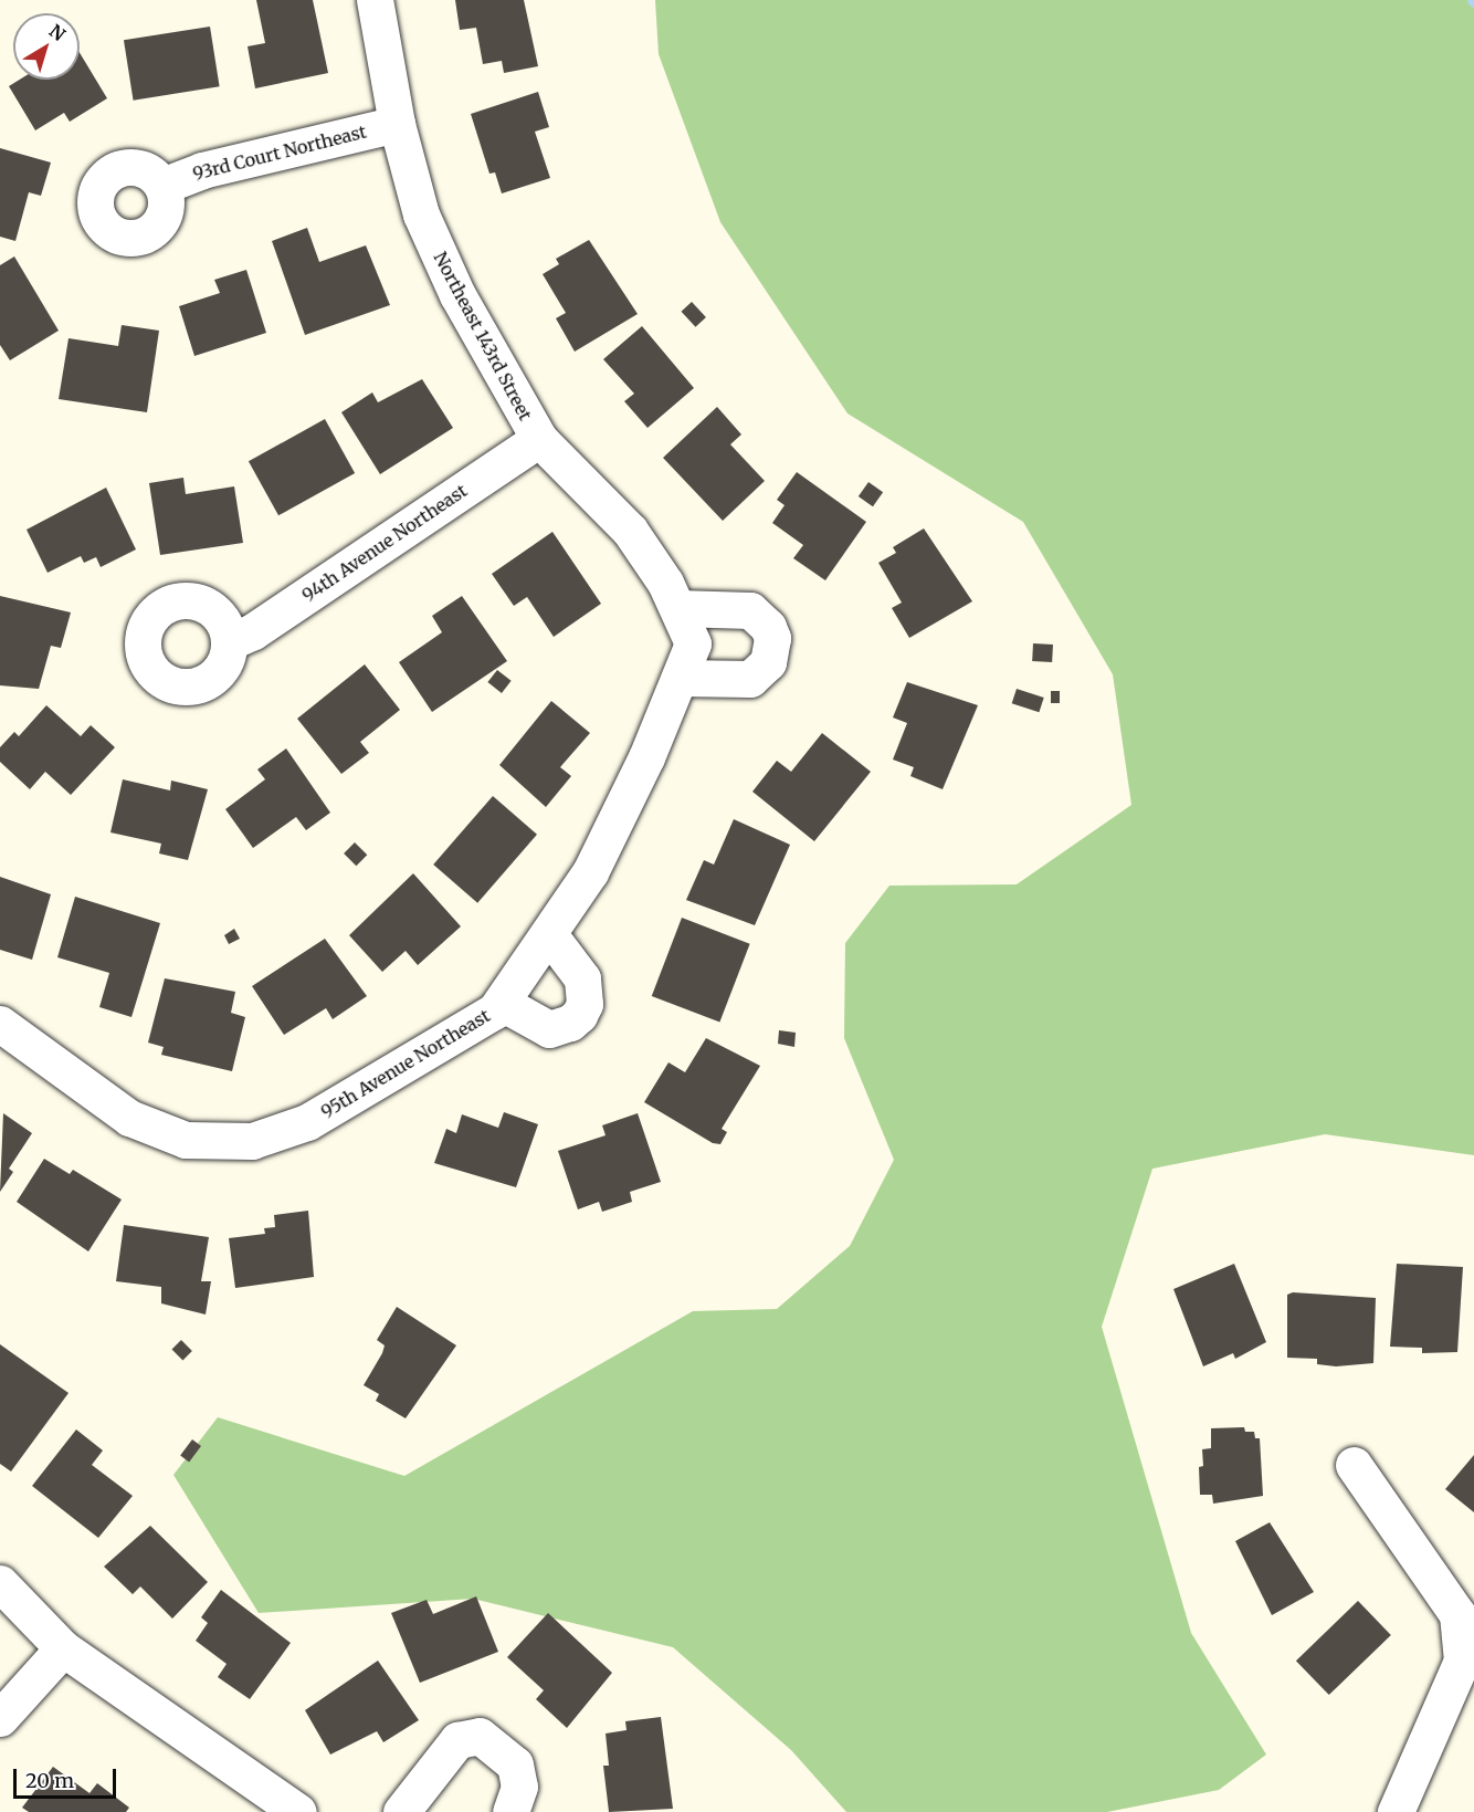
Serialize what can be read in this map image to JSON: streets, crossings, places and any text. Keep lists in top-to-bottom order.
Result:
{
  "streets": {
    "street": [
      "93rd Court Northeast",
      "Northeast 143rd Street",
      "94th Avenue Northeast",
      "95th Avenue Northeast"
    ]
  },
  "crossings": [
    ["93rd Court Northeast", "Northeast 143rd Street"],
    ["Northeast 143rd Street", "94th Avenue Northeast"],
    ["Northeast 143rd Street", "95th Avenue Northeast"],
    ["94th Avenue Northeast", "95th Avenue Northeast"]
  ],
  "scale_bar": "20 m",
  "north": "top right"
}
